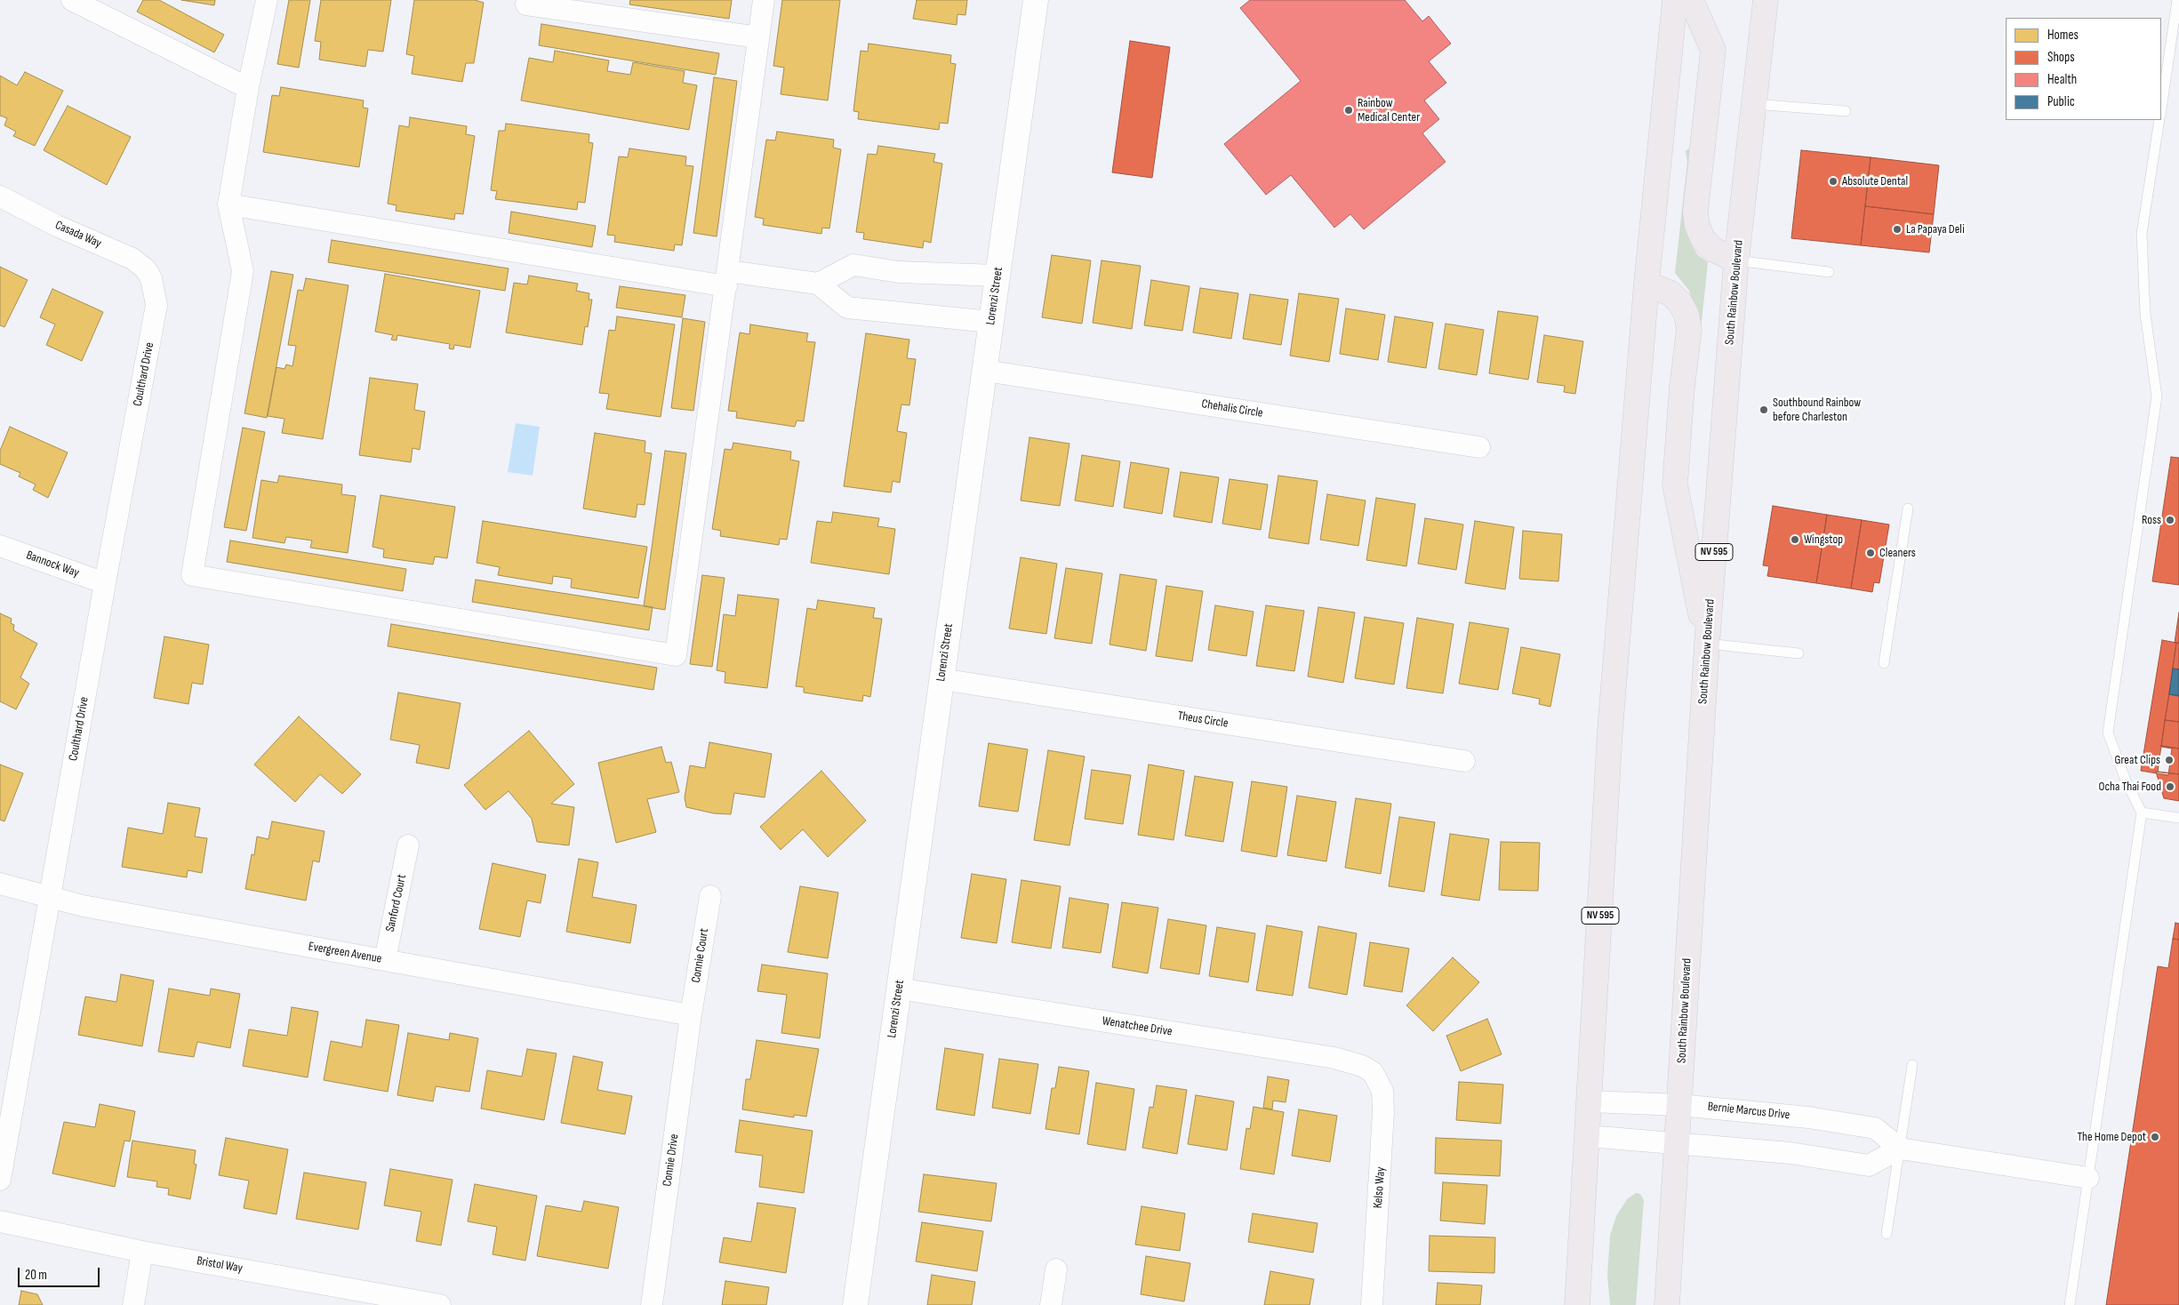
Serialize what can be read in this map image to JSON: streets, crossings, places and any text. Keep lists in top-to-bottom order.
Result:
{
  "streets": {
    "main road": ["South Rainbow Boulevard", "NV 595"],
    "street": [
      "Casada Way",
      "Lorenzi Street",
      "Coulthard Drive",
      "Chehalis Circle",
      "Bannock Way",
      "Theus Circle",
      "Sanford Court",
      "Evergreen Avenue",
      "Connie Court",
      "Wenatchee Drive",
      "Bernie Marcus Drive",
      "Connie Drive",
      "Kelso Way",
      "Bristol Way"
    ]
  },
  "crossings": [
    ["Casada Way", "Coulthard Drive"],
    ["South Rainbow Boulevard", "Bernie Marcus Drive"],
    ["Lorenzi Street", "Chehalis Circle"],
    ["Lorenzi Street", "Theus Circle"],
    ["Lorenzi Street", "Wenatchee Drive"],
    ["Coulthard Drive", "Bannock Way"],
    ["Coulthard Drive", "Evergreen Avenue"],
    ["NV 595", "Bernie Marcus Drive"],
    ["Sanford Court", "Evergreen Avenue"],
    ["Evergreen Avenue", "Connie Court"],
    ["Evergreen Avenue", "Connie Drive"],
    ["Connie Court", "Connie Drive"],
    ["Wenatchee Drive", "Kelso Way"]
  ],
  "places": [
    "Rainbow Medical Center",
    "Absolute Dental",
    "La Papaya Deli",
    "Southbound Rainbow before Charleston",
    "Ross",
    "Wingstop",
    "Cleaners",
    "Great Clips",
    "Ocha Thai Food",
    "The Home Depot"
  ],
  "legend": [
    "Homes",
    "Shops",
    "Health",
    "Public"
  ],
  "scale_bar": "20 m"
}
